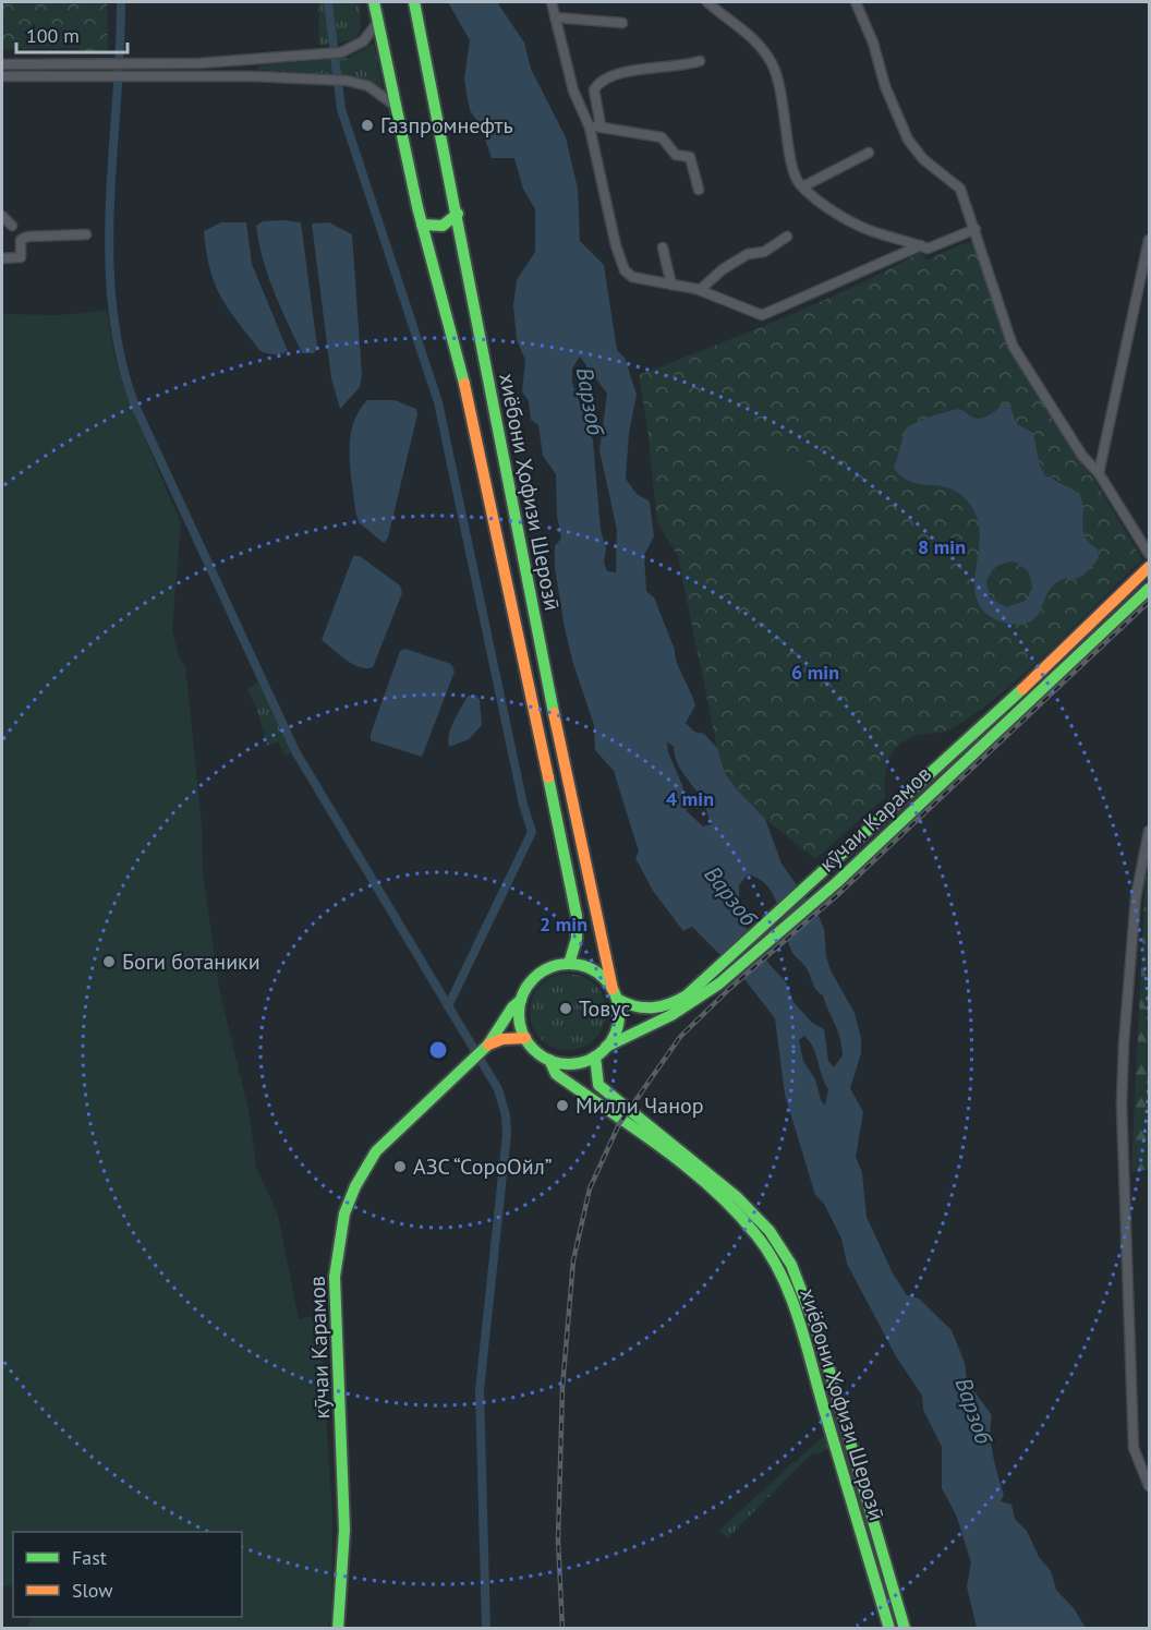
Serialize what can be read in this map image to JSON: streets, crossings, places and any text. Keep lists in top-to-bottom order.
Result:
{
  "streets": {
    "main road": ["хиёбони Ҳофизи Шерозӣ", "кӯчаи Карамов"]
  },
  "crossings": [
    ["хиёбони Ҳофизи Шерозӣ", "кӯчаи Карамов"]
  ],
  "water": ["Варзоб"],
  "places": [
    "Газпромнефть",
    "Боги ботаники",
    "Товус",
    "Милли Чанор",
    "АЗС “СороОйл”"
  ],
  "legend": ["Fast", "Slow"],
  "scale_bar": "100 m",
  "rings": [
    "8 min",
    "6 min",
    "4 min",
    "2 min"
  ]
}
